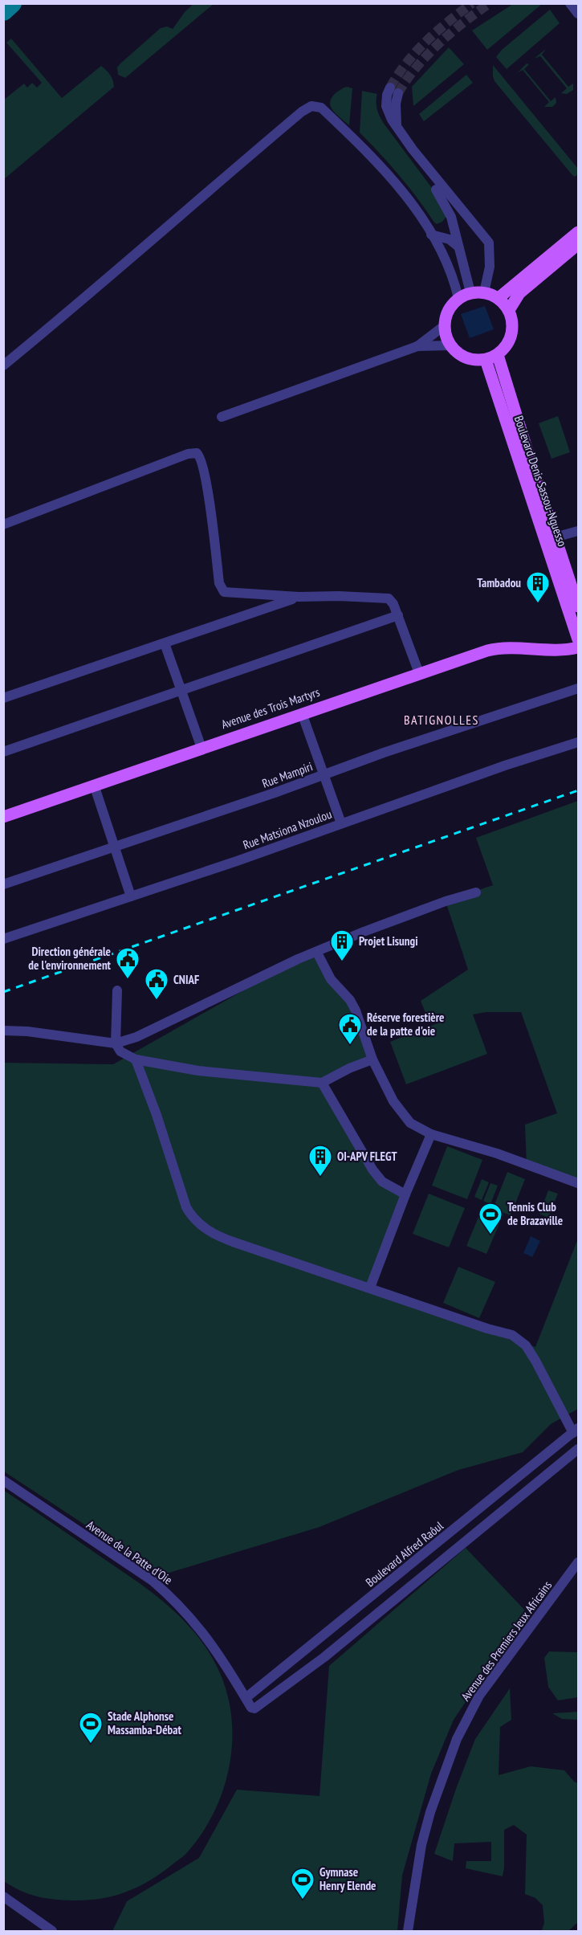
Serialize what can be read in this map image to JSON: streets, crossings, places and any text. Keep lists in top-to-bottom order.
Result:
{
  "streets": {
    "main road": ["Boulevard Denis Sassou-Nguesso", "Avenue des Trois Martyrs"],
    "street": [
      "Rue Mampiri",
      "Rue Matsiona Nzoulou",
      "Avenue de la Patte d'Oie",
      "Boulevard Alfred Raôul",
      "Avenue des Premiers Jeux Africains"
    ]
  },
  "crossings": [
    ["Boulevard Denis Sassou-Nguesso", "Avenue des Trois Martyrs"],
    ["Avenue de la Patte d'Oie", "Boulevard Alfred Raôul"]
  ],
  "districts": ["BATIGNOLLES"],
  "places": {
    "building": ["Tambadou", "Projet Lisungi", "OI-APV FLEGT"],
    "public building": ["Direction générale de l'environnement", "CNIAF", "Réserve forestière de la patte d'oie"],
    "sports": ["Tennis Club de Brazaville", "Stade Alphonse Massamba-Débat", "Gymnase Henry Elende"]
  }
}
